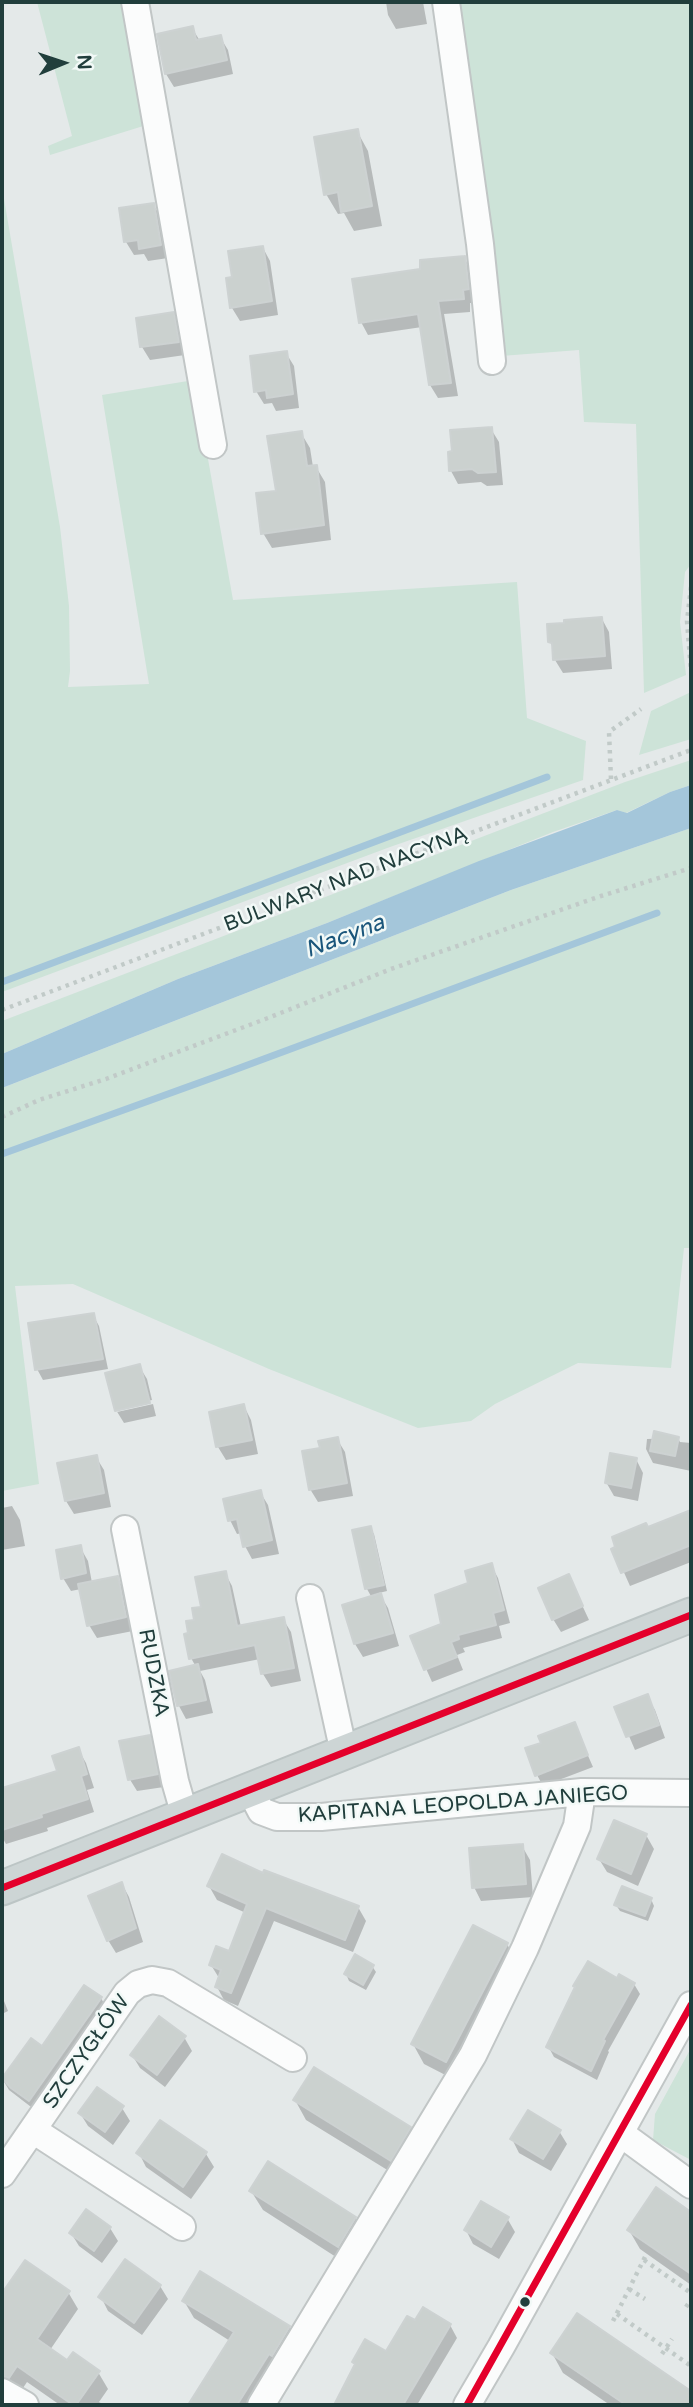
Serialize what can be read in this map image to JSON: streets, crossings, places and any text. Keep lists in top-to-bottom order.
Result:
{
  "streets": {
    "street": ["RUDZKA", "KAPITANA LEOPOLDA JANIEGO", "SZCZYGŁÓW"],
    "path": ["BULWARY NAD NACYNĄ"]
  },
  "water": ["Nacyna"],
  "north": "right"
}
